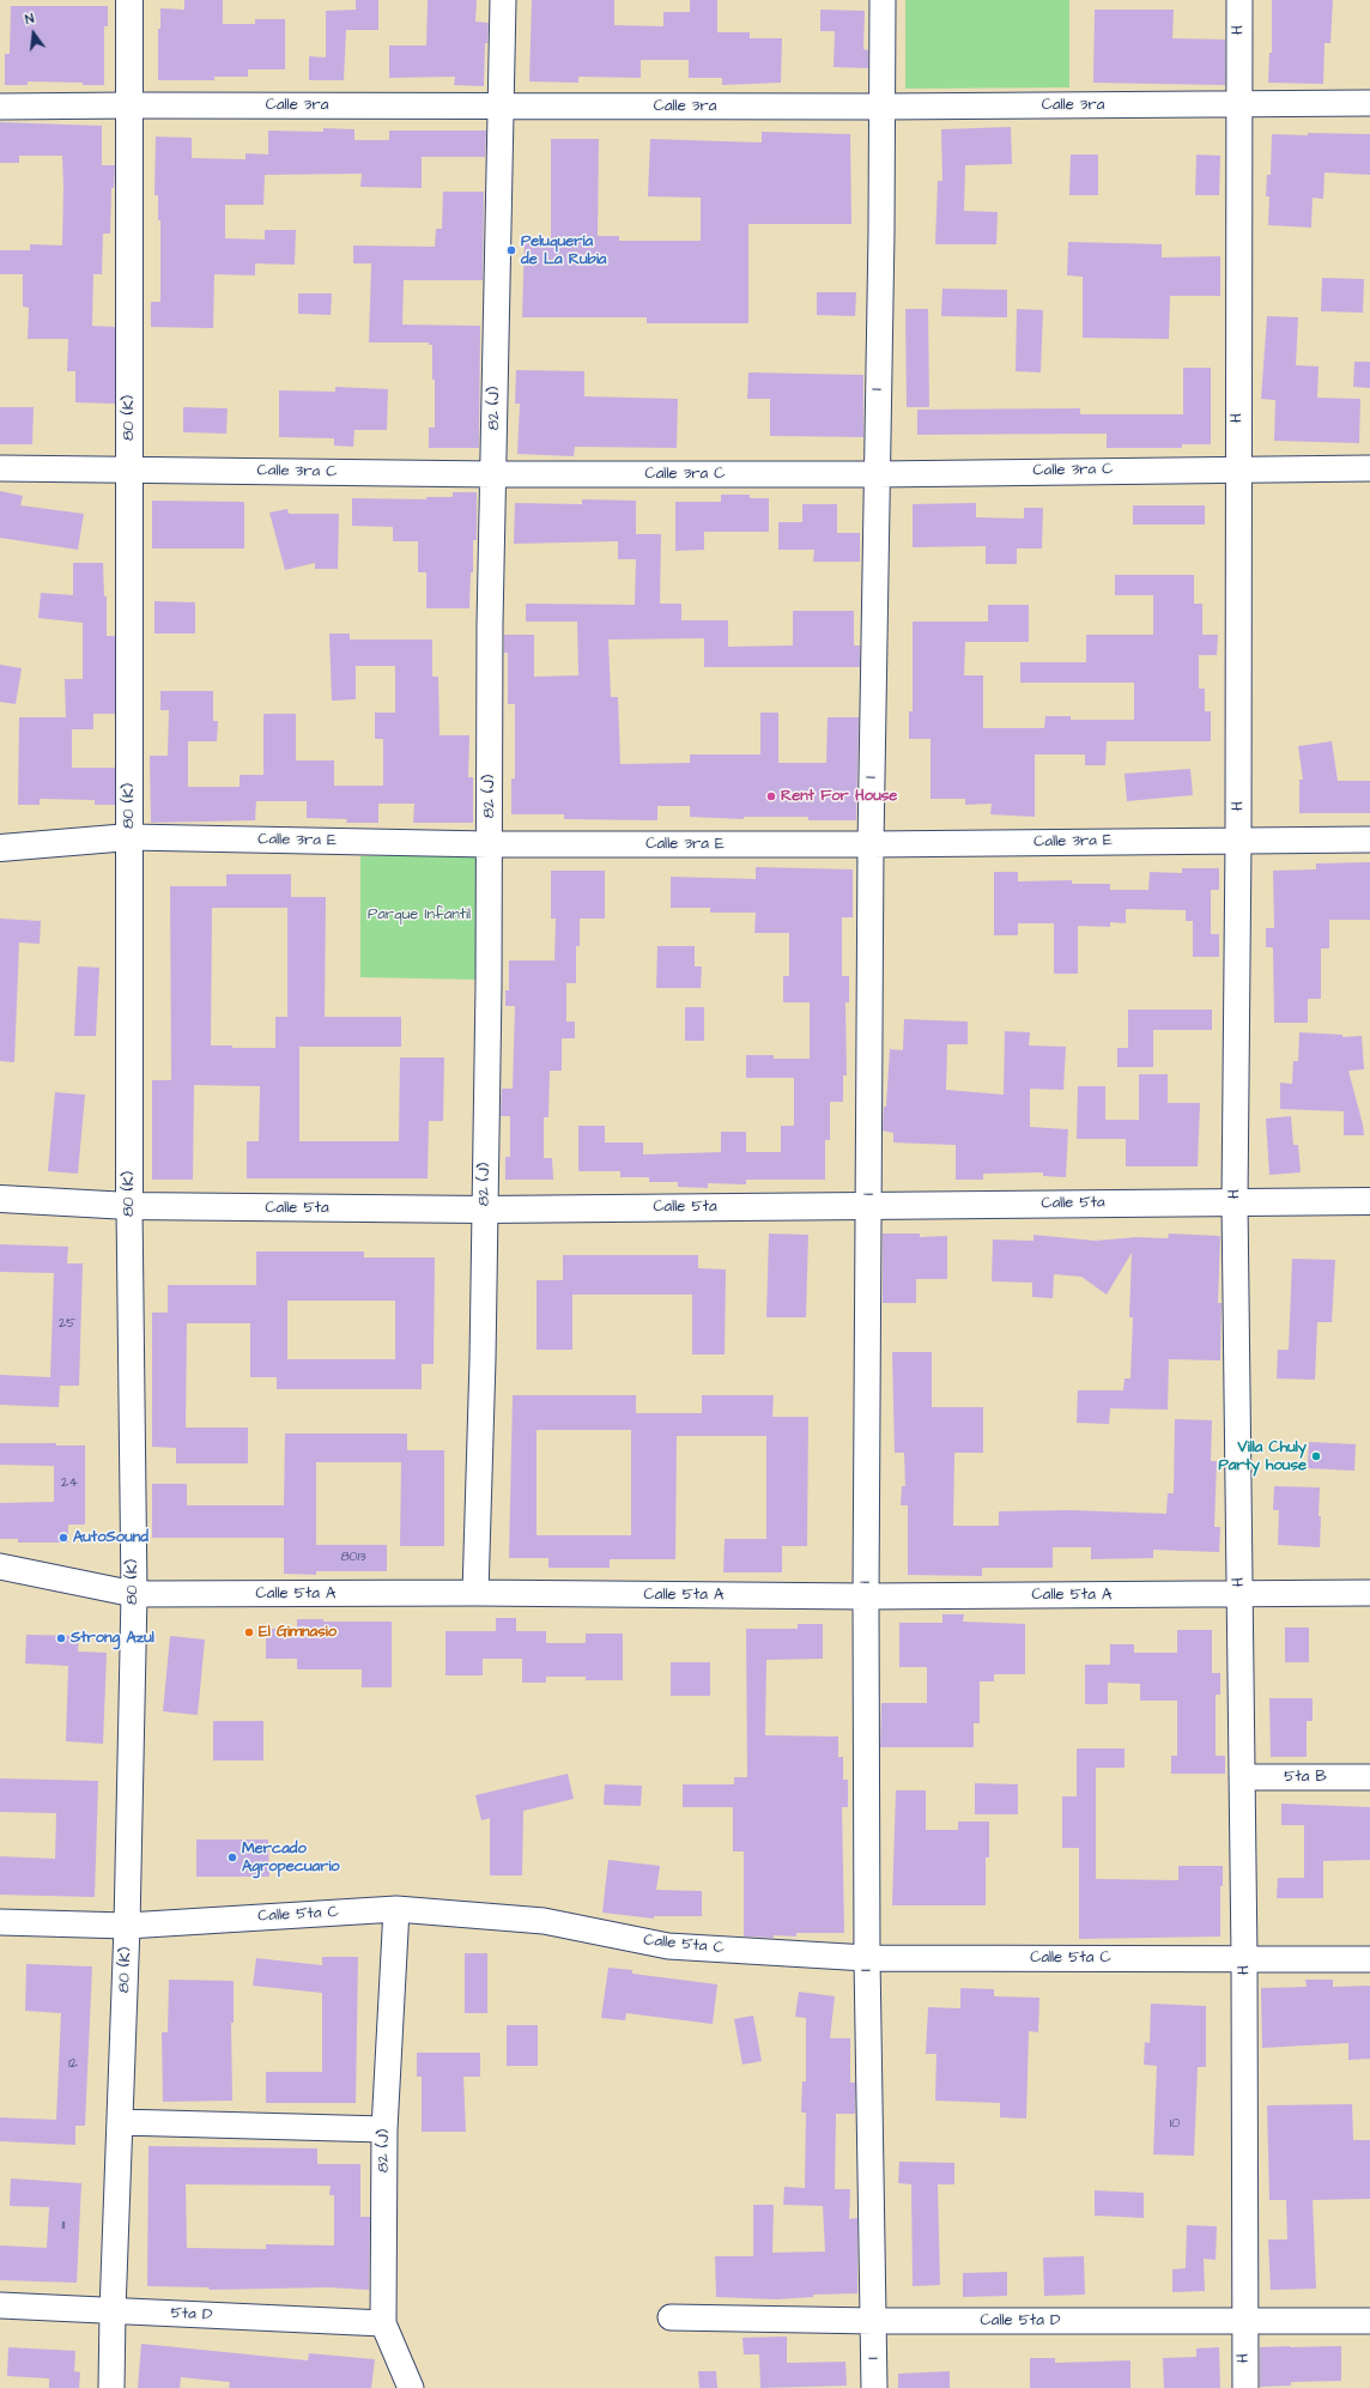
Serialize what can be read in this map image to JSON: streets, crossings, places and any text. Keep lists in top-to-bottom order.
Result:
{
  "streets": {
    "street": [
      "H",
      "Calle 3ra",
      "I",
      "82 (J)",
      "80 (K)",
      "Calle 3ra C",
      "Calle 3ra E",
      "Calle 5ta",
      "Calle 5ta A",
      "5ta B",
      "Calle 5ta C",
      "5ta D",
      "Calle 5ta D"
    ]
  },
  "crossings": [
    ["H", "Calle 3ra"],
    ["H", "Calle 3ra C"],
    ["H", "Calle 3ra E"],
    ["H", "Calle 5ta"],
    ["H", "Calle 5ta A"],
    ["H", "5ta B"],
    ["H", "Calle 5ta C"],
    ["H", "Calle 5ta D"],
    ["Calle 3ra", "I"],
    ["Calle 3ra", "82 (J)"],
    ["Calle 3ra", "80 (K)"],
    ["I", "Calle 3ra C"],
    ["I", "Calle 3ra E"],
    ["I", "Calle 5ta"],
    ["I", "Calle 5ta A"],
    ["I", "Calle 5ta C"],
    ["I", "Calle 5ta D"],
    ["82 (J)", "Calle 3ra C"],
    ["82 (J)", "Calle 3ra E"],
    ["82 (J)", "Calle 5ta"],
    ["82 (J)", "Calle 5ta A"],
    ["82 (J)", "Calle 5ta C"],
    ["82 (J)", "5ta D"],
    ["80 (K)", "Calle 3ra C"],
    ["80 (K)", "Calle 3ra E"],
    ["80 (K)", "Calle 5ta"],
    ["80 (K)", "Calle 5ta A"],
    ["80 (K)", "Calle 5ta C"],
    ["80 (K)", "5ta D"]
  ],
  "parks": ["Parque Infantil"],
  "places": [
    "Peluquería de La Rubia",
    "Rent For House",
    "Villa Chuly Party house",
    "AutoSound",
    "El Gimnasio",
    "Strong Azul",
    "Mercado Agropecuario"
  ],
  "house_numbers": [
    "25",
    "24",
    "8013",
    "12",
    "10",
    "11"
  ],
  "north": "top"
}
